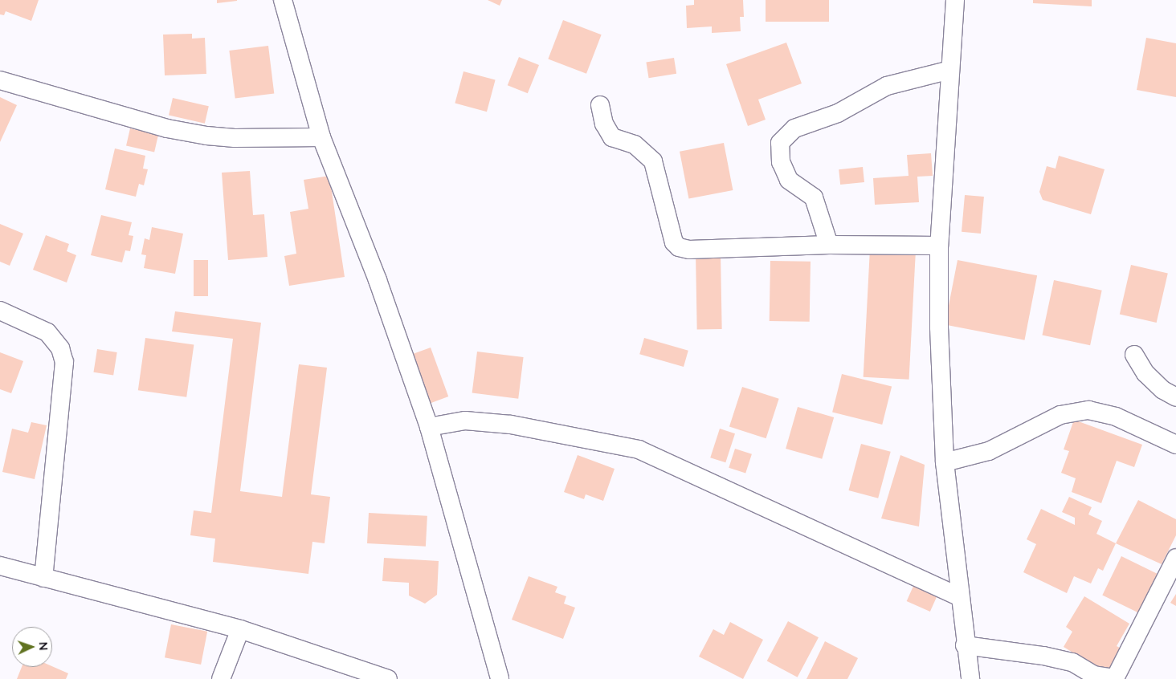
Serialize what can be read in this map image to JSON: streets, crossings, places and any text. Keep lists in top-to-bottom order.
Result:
{
  "north": "right"
}
